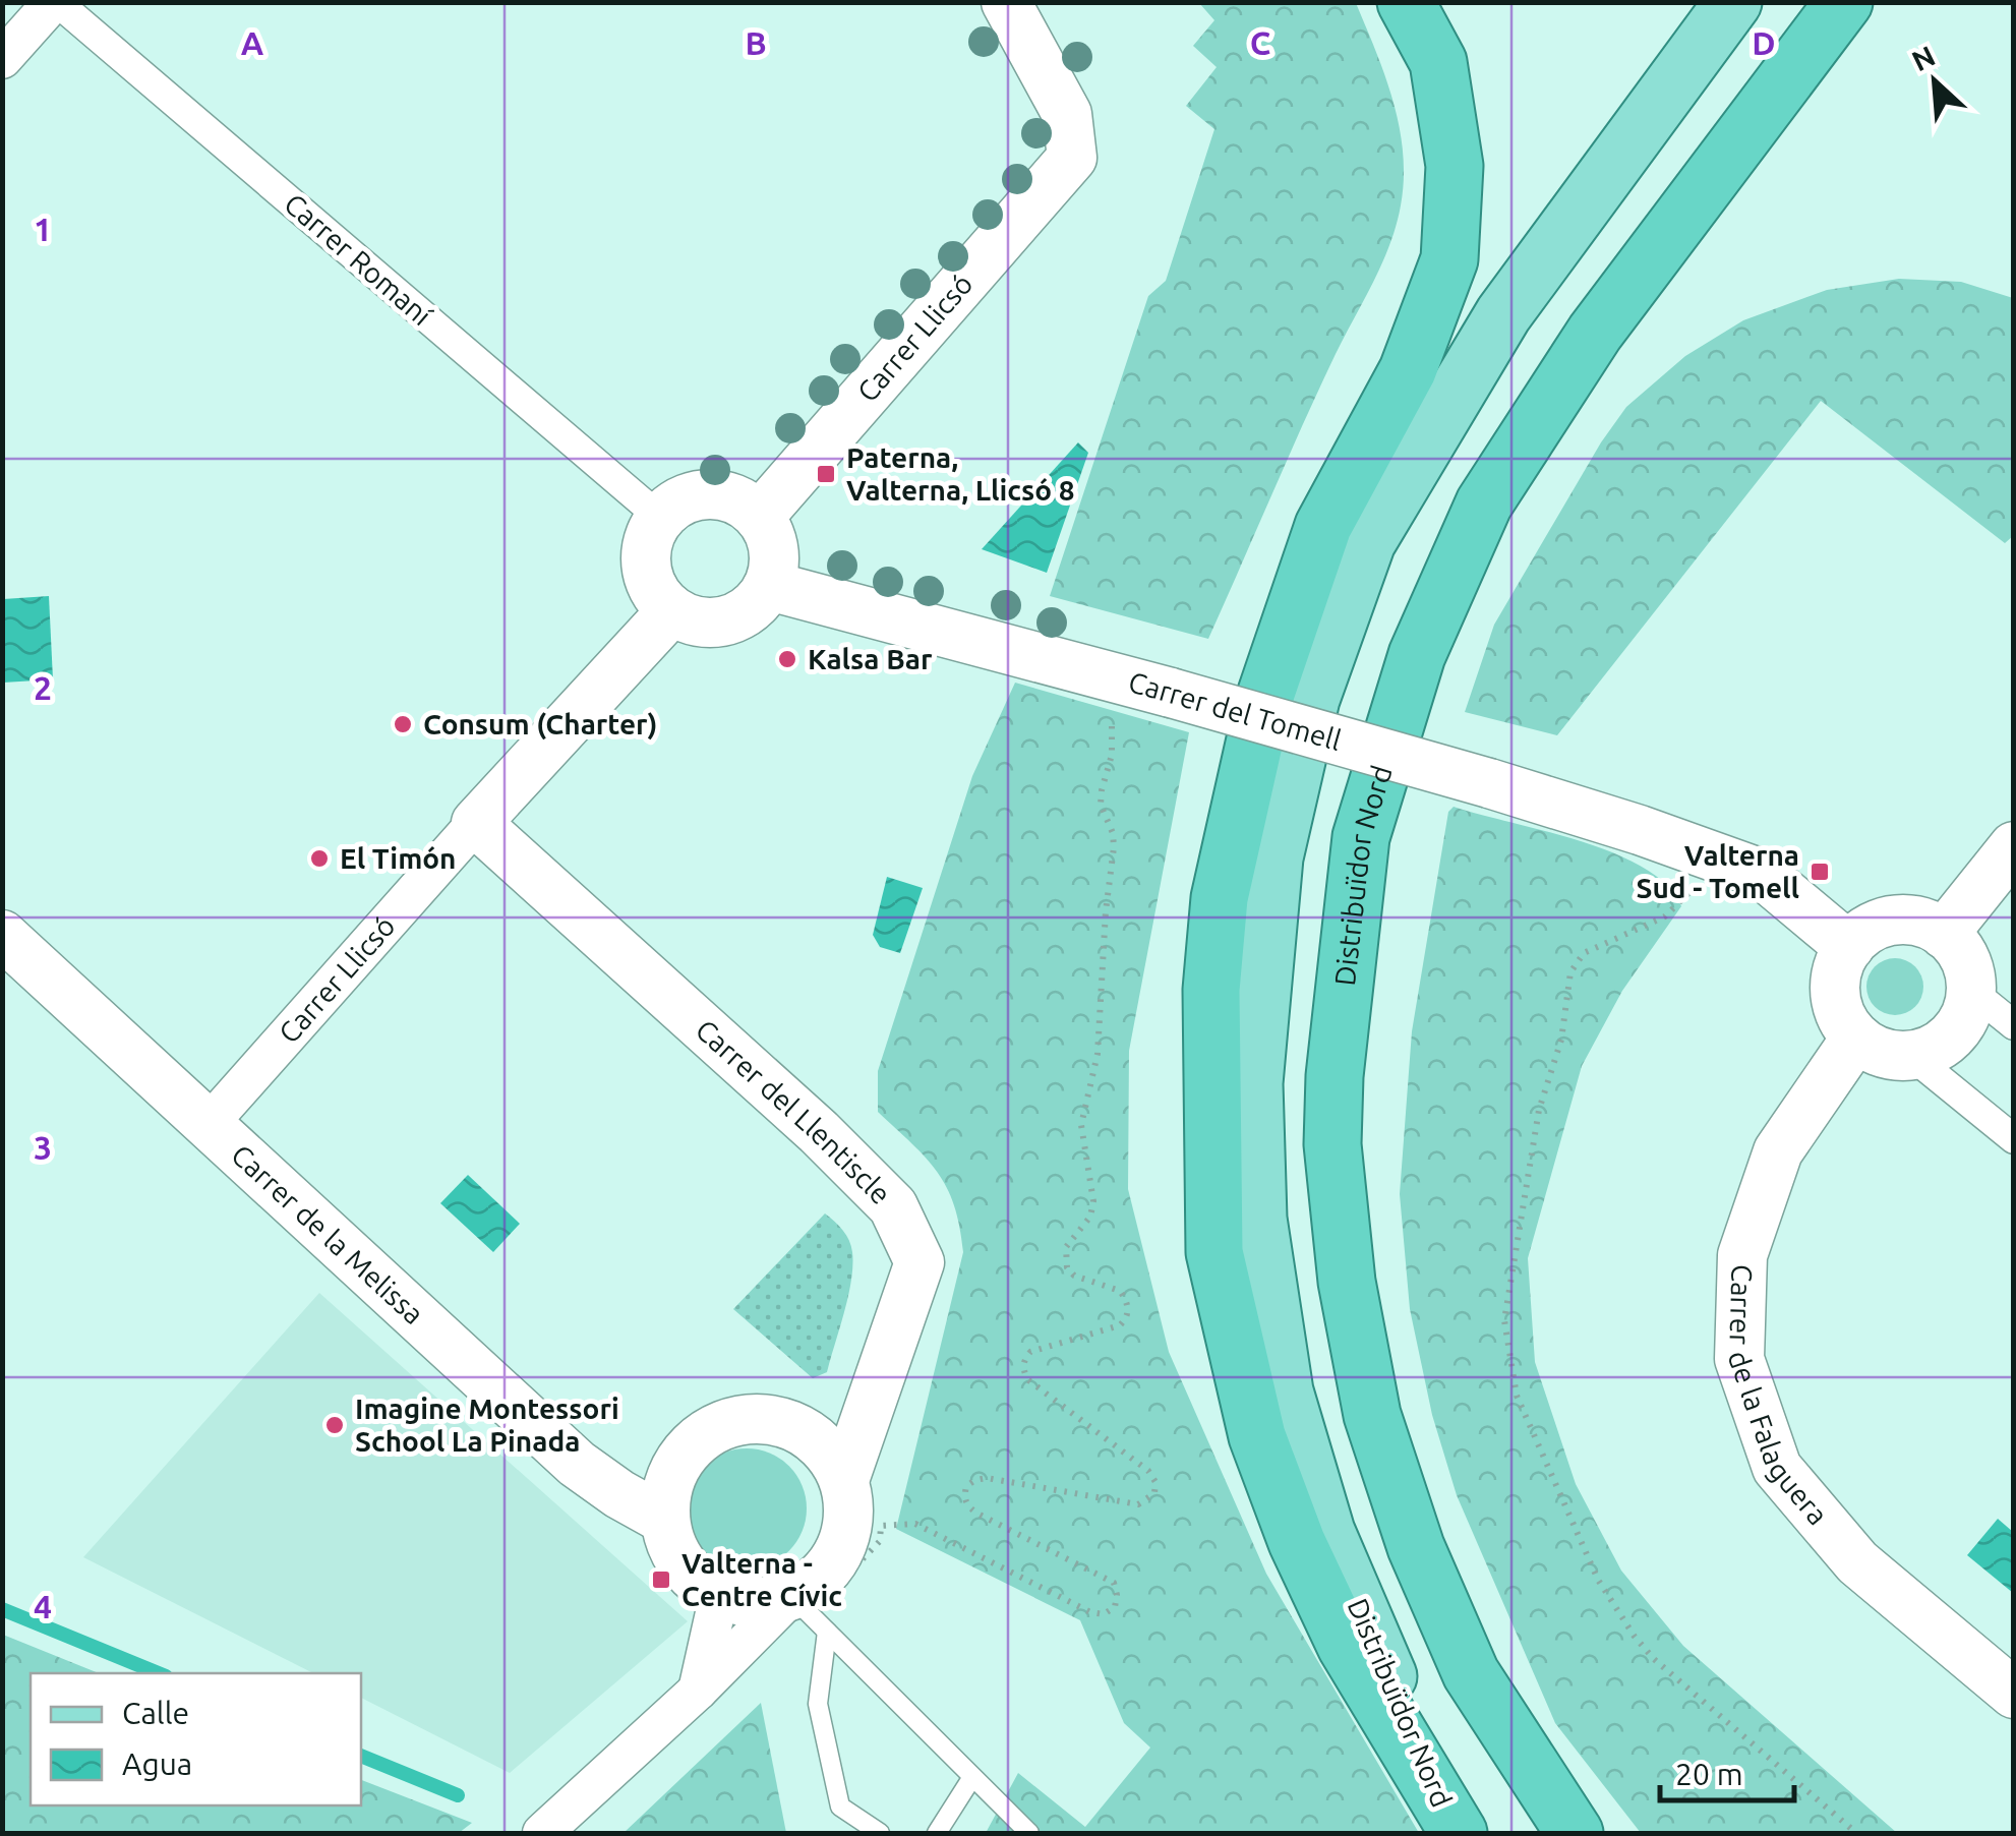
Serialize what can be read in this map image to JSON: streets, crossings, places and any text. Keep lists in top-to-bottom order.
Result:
{
  "streets": {
    "highway": ["Distribuïdor Nord"],
    "street": [
      "Carrer Romaní",
      "Carrer Llicsó",
      "Carrer del Tomell",
      "Carrer del Llentiscle",
      "Carrer de la Melissa",
      "Carrer de la Falaguera"
    ]
  },
  "crossings": [
    ["Carrer Romaní", "Carrer Llicsó"],
    ["Carrer Romaní", "Carrer del Tomell"],
    ["Carrer Llicsó", "Carrer del Tomell"],
    ["Carrer Llicsó", "Carrer del Llentiscle"],
    ["Carrer Llicsó", "Carrer de la Melissa"],
    ["Carrer del Tomell", "Carrer de la Falaguera"],
    ["Carrer del Llentiscle", "Carrer de la Melissa"]
  ],
  "places": {
    "transit": ["Paterna, Valterna, Llicsó 8", "Valterna Sud - Tomell", "Valterna - Centre Cívic"],
    "other": [
      "Kalsa Bar",
      "Consum (Charter)",
      "El Timón",
      "Imagine Montessori School La Pinada"
    ]
  },
  "legend": ["Calle", "Agua"],
  "scale_bar": "20 m",
  "north": "top left",
  "grid": {
    "columns": [
      "A",
      "B",
      "C",
      "D"
    ],
    "rows": [
      "1",
      "2",
      "3",
      "4"
    ]
  }
}
